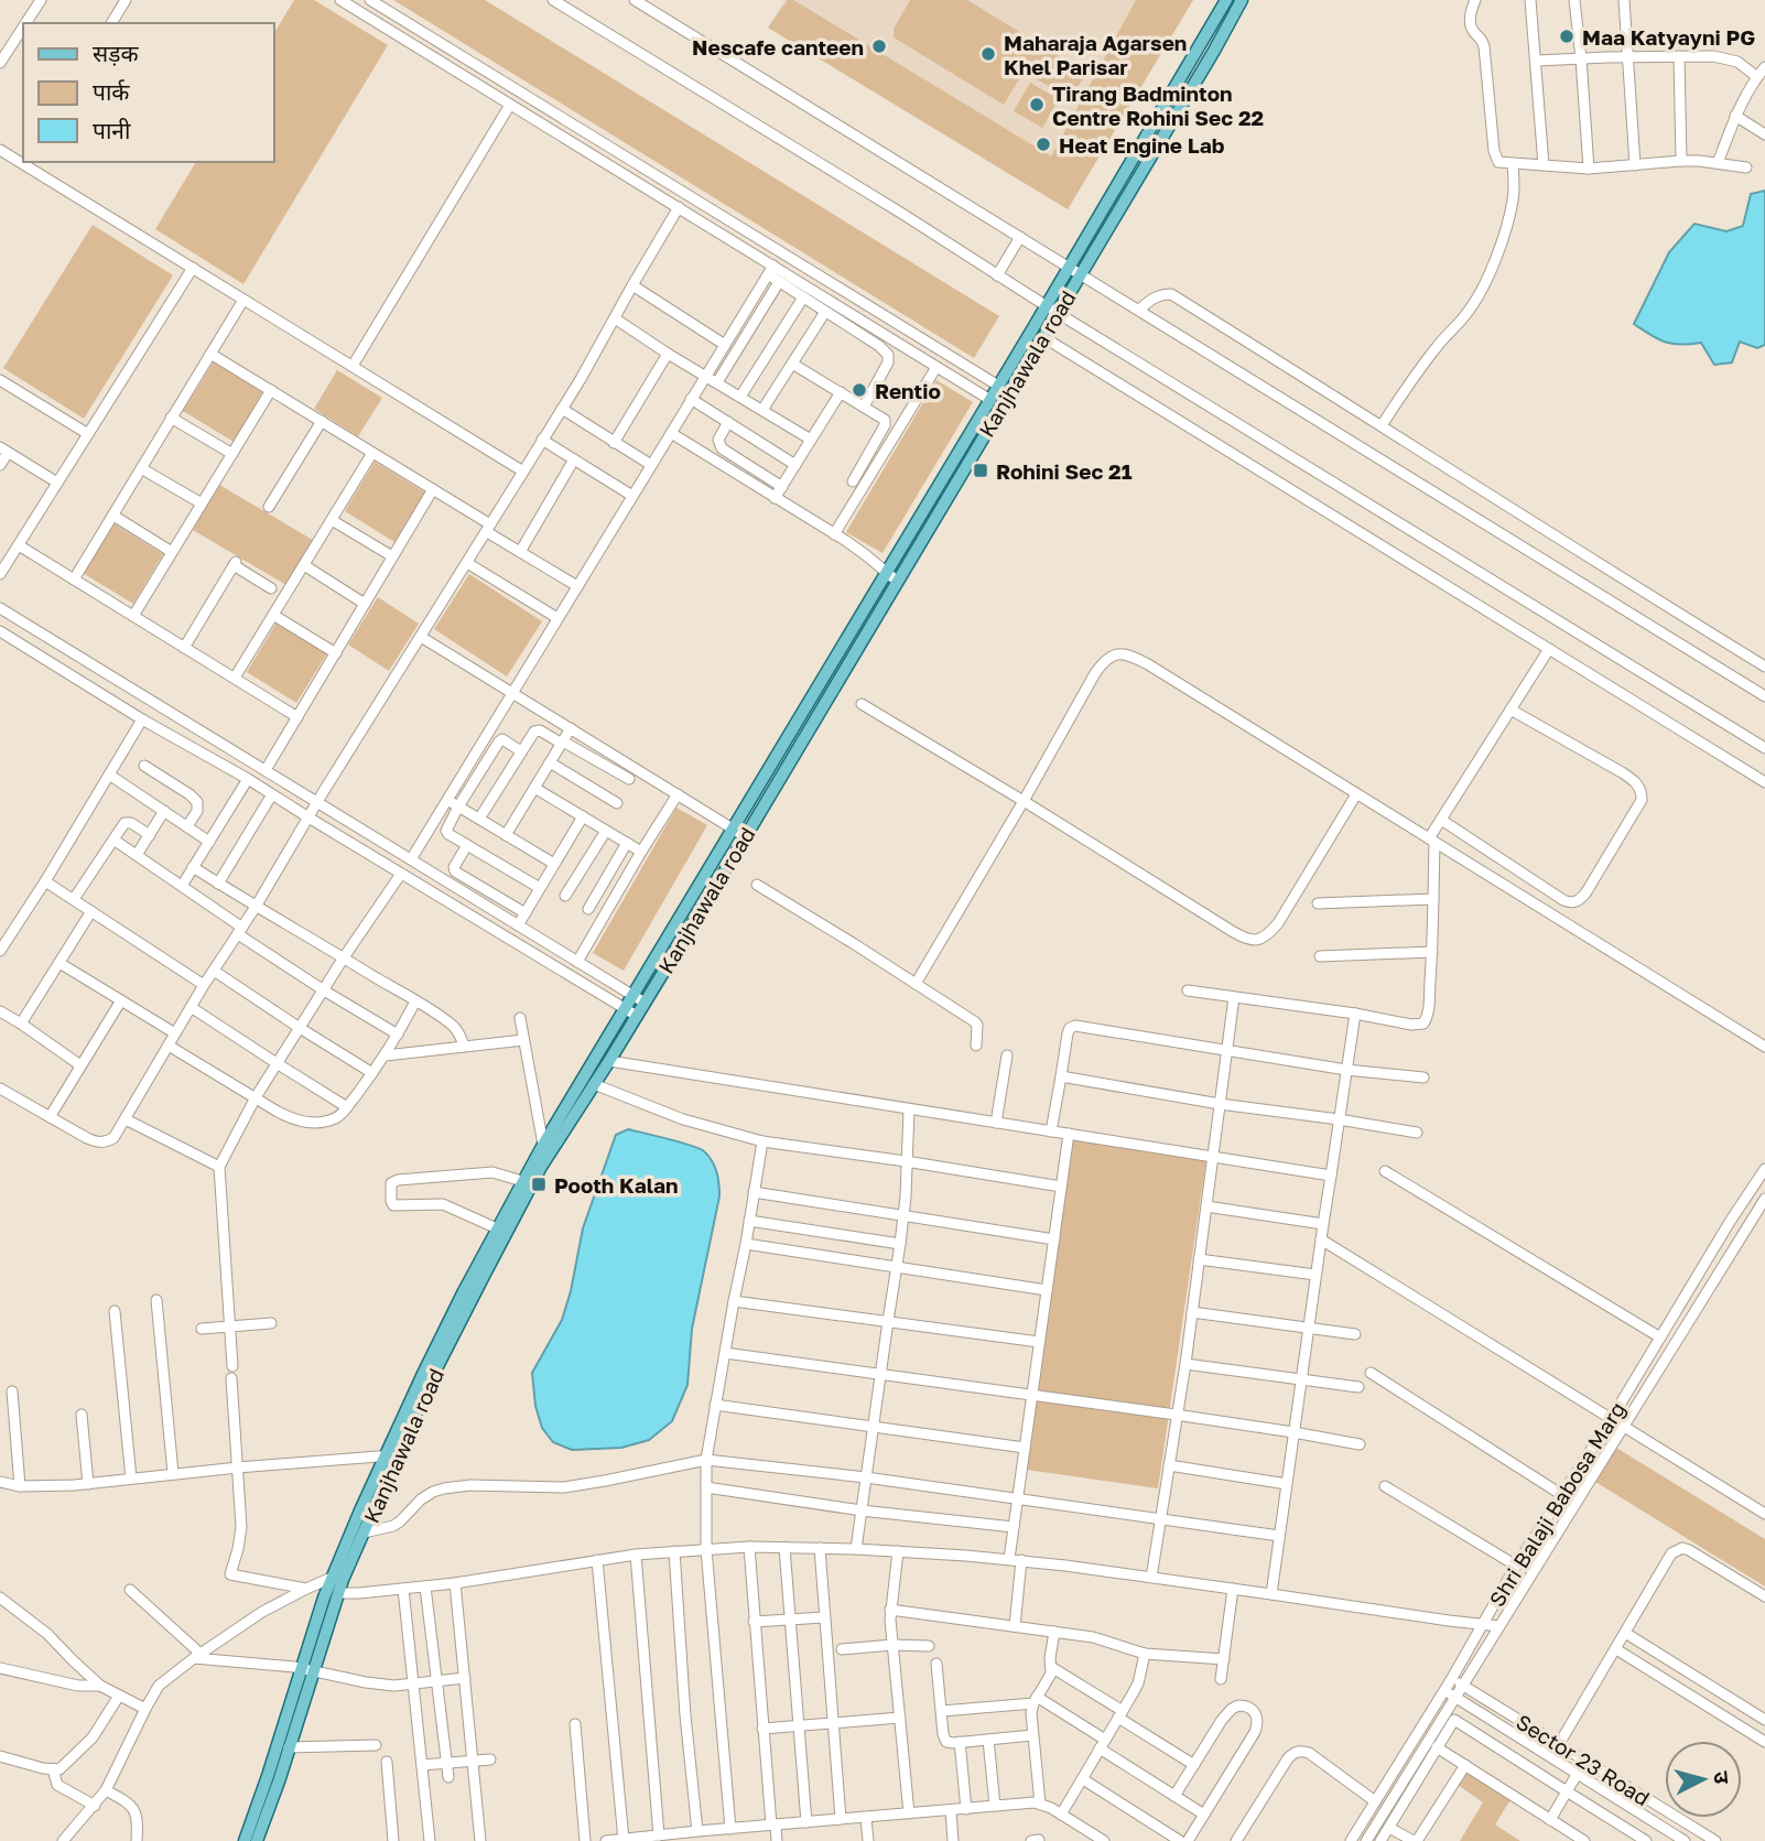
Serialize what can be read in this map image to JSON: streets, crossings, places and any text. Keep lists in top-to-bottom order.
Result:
{
  "streets": {
    "main road": ["Kanjhawala road"],
    "street": ["Shri Balaji Babosa Marg", "Sector 23 Road"]
  },
  "crossings": [
    ["Shri Balaji Babosa Marg", "Sector 23 Road"]
  ],
  "places": {
    "other": [
      "Maa Katyayni PG",
      "Nescafe canteen",
      "Maharaja Agarsen Khel Parisar",
      "Tirang Badminton Centre Rohini Sec 22",
      "Heat Engine Lab",
      "Rentio"
    ],
    "transit": ["Rohini Sec 21", "Pooth Kalan"]
  },
  "legend": ["सड़क", "पार्क", "पानी"],
  "north": "right"
}
